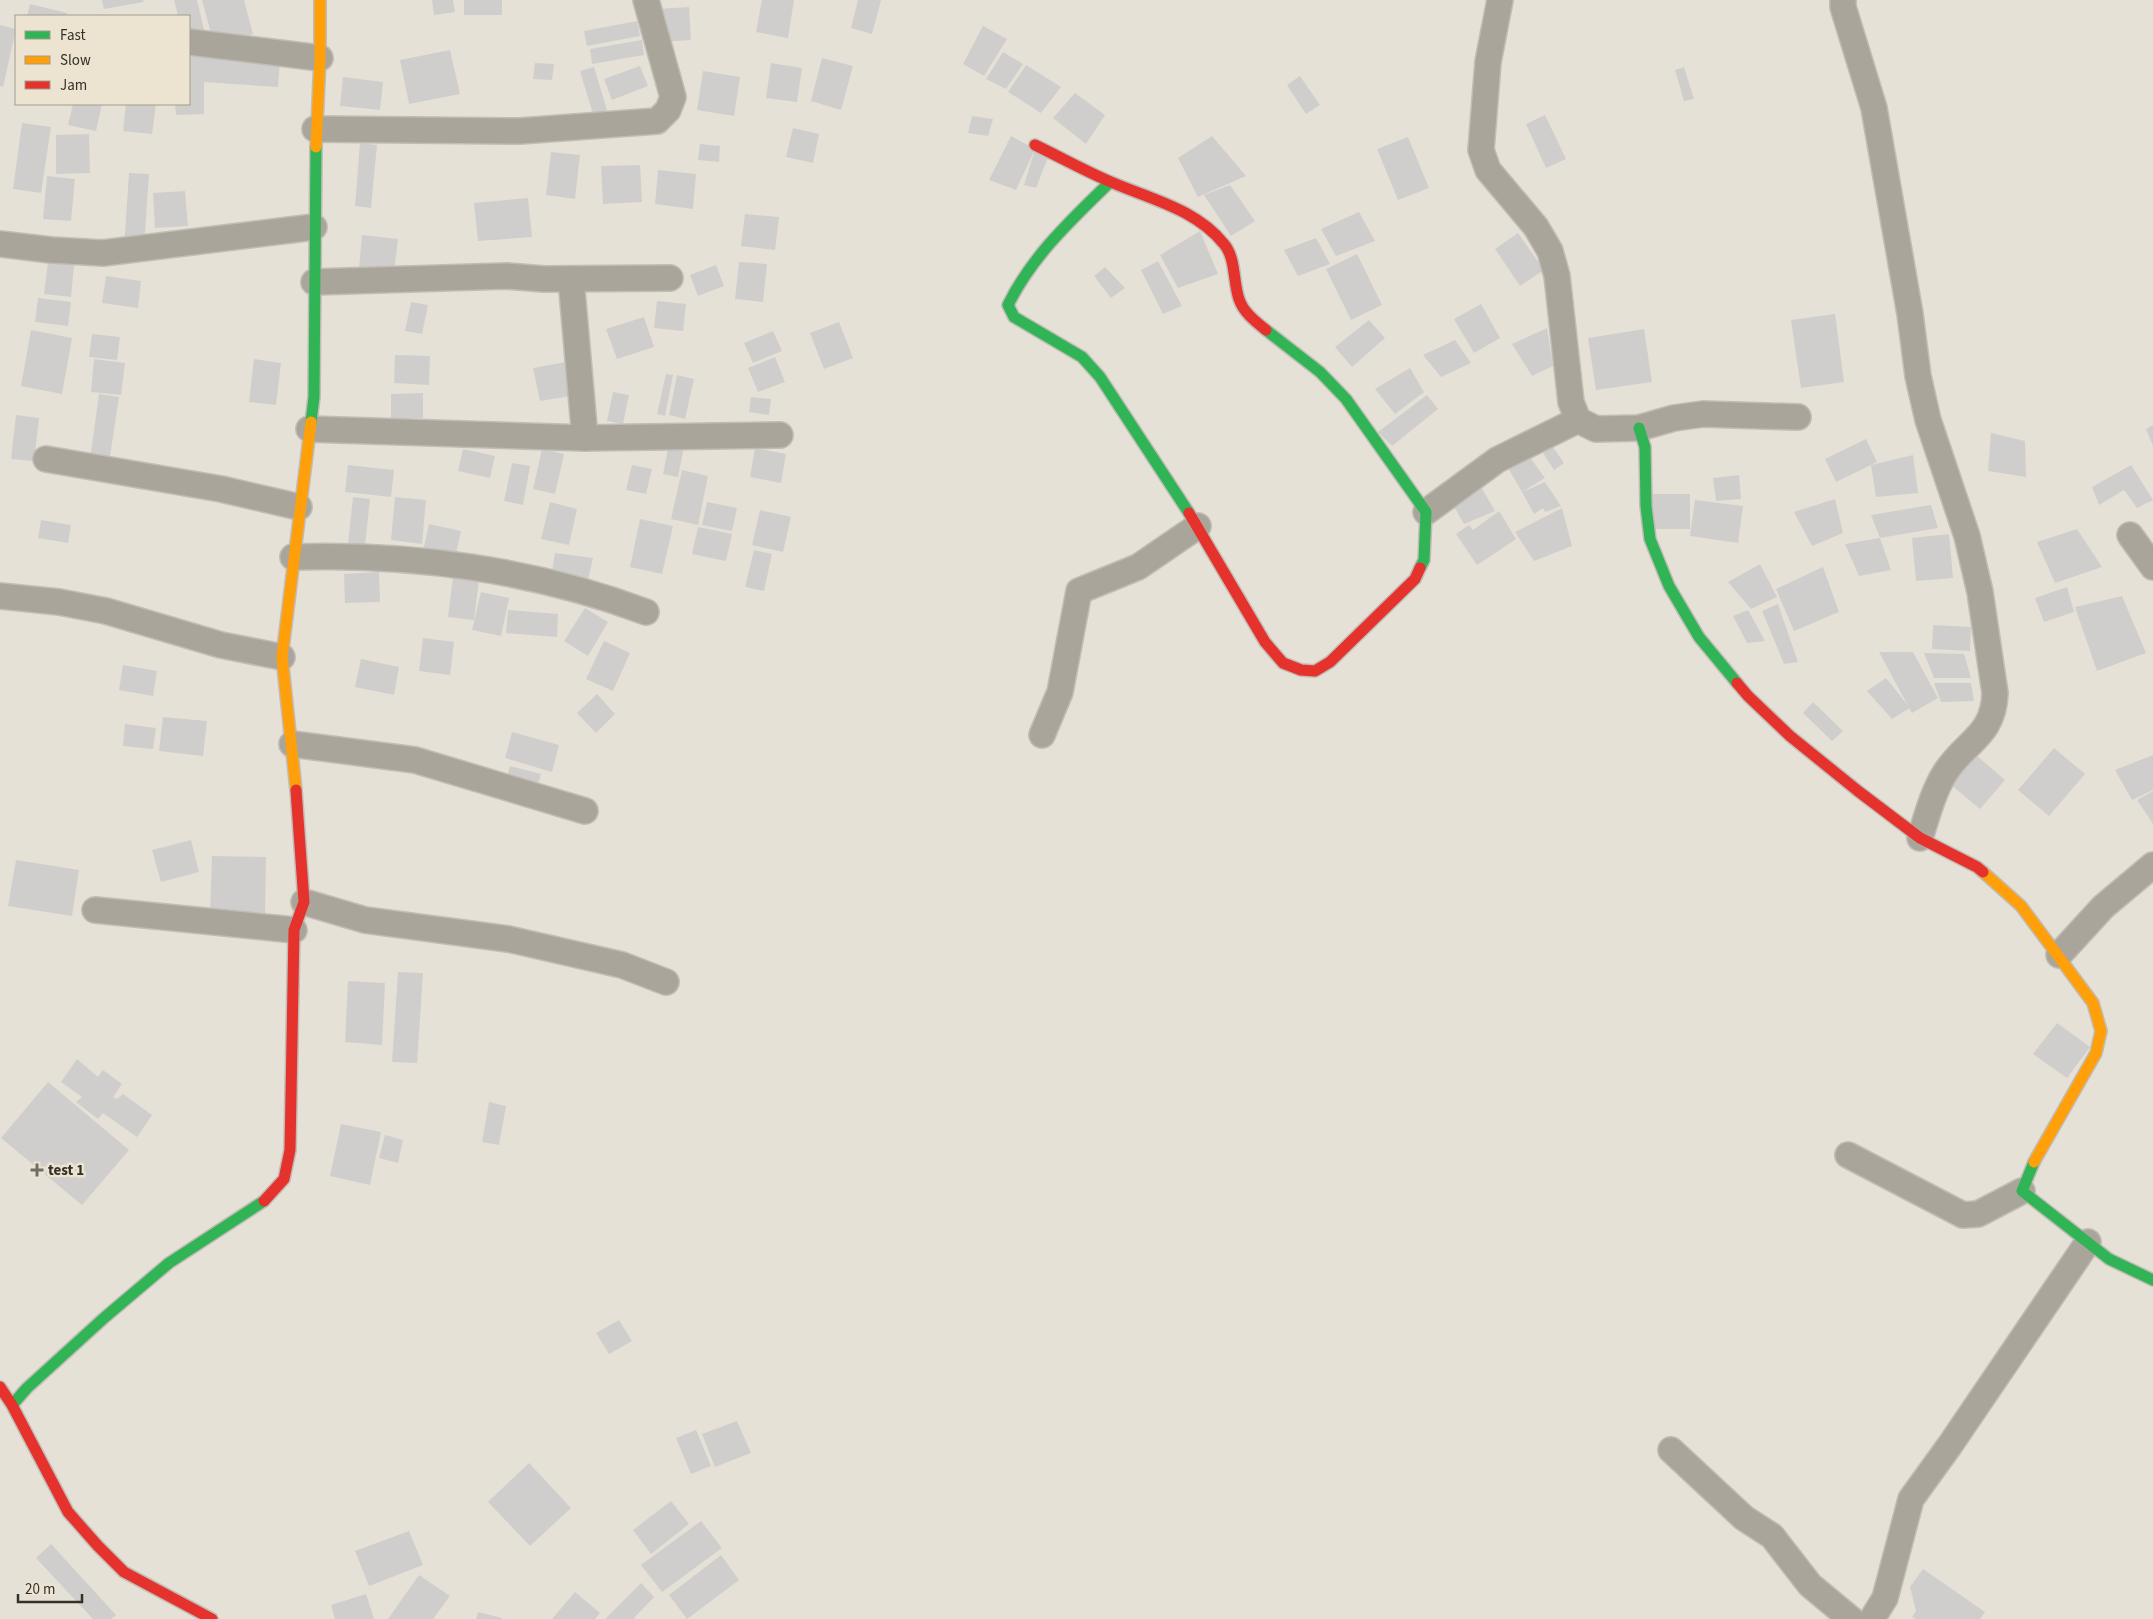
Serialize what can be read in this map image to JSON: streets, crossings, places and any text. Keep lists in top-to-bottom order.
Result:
{
  "places": {
    "health": ["test 1"]
  },
  "legend": ["Fast", "Slow", "Jam"],
  "scale_bar": "20 m"
}
